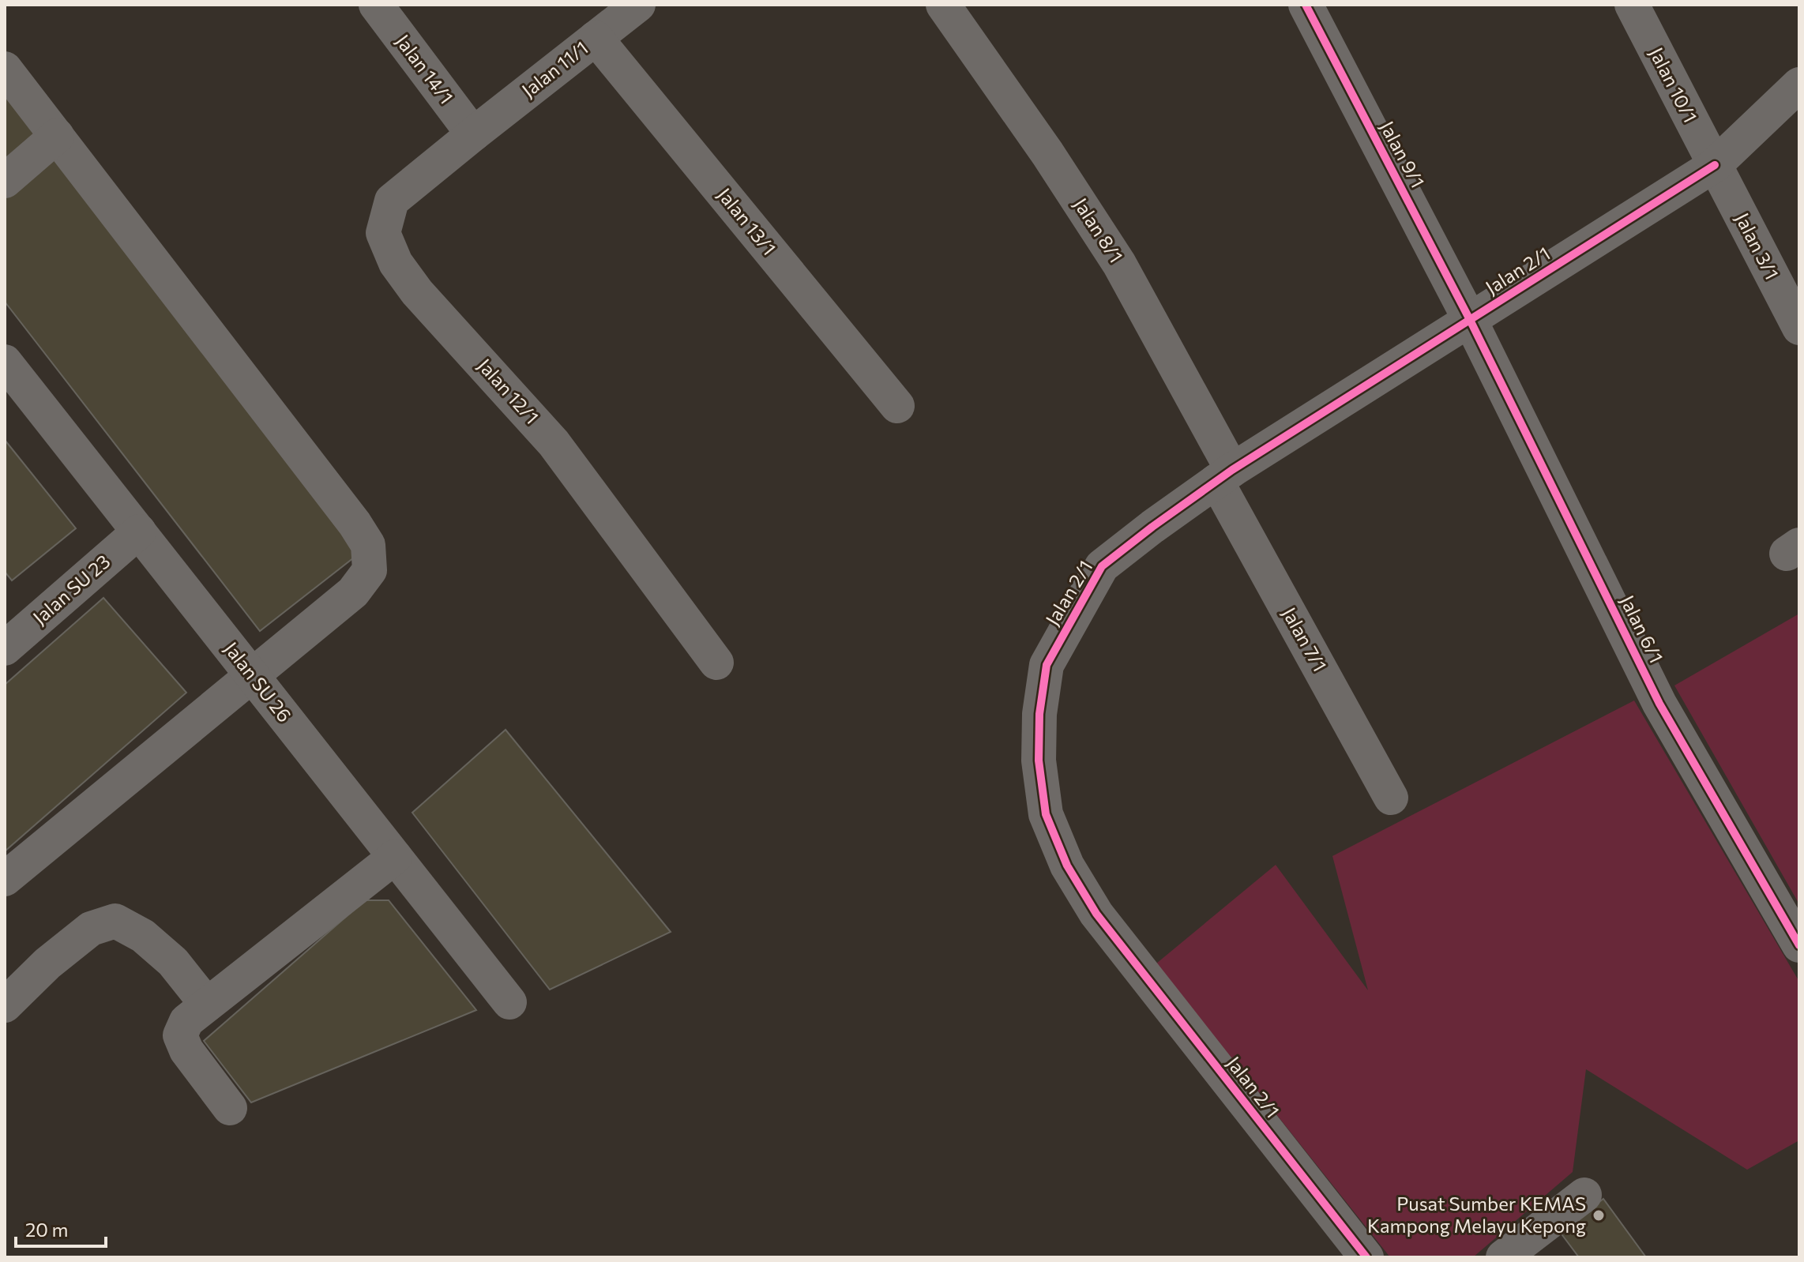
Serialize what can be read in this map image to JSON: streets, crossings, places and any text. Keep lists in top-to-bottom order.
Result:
{
  "streets": {
    "street": [
      "Jalan 14/1",
      "Jalan 11/1",
      "Jalan 10/1",
      "Jalan 9/1",
      "Jalan 13/1",
      "Jalan 8/1",
      "Jalan 3/1",
      "Jalan 2/1",
      "Jalan 12/1",
      "Jalan SU 23",
      "Jalan 6/1",
      "Jalan 7/1",
      "Jalan SU 26"
    ]
  },
  "crossings": [
    ["Jalan 14/1", "Jalan 11/1"],
    ["Jalan 14/1", "Jalan 12/1"],
    ["Jalan 11/1", "Jalan 13/1"],
    ["Jalan 11/1", "Jalan 12/1"],
    ["Jalan 10/1", "Jalan 3/1"],
    ["Jalan 10/1", "Jalan 2/1"],
    ["Jalan 9/1", "Jalan 2/1"],
    ["Jalan 9/1", "Jalan 6/1"],
    ["Jalan 8/1", "Jalan 2/1"],
    ["Jalan 8/1", "Jalan 7/1"],
    ["Jalan 3/1", "Jalan 2/1"],
    ["Jalan 2/1", "Jalan 6/1"],
    ["Jalan 2/1", "Jalan 7/1"],
    ["Jalan SU 23", "Jalan SU 26"]
  ],
  "places": ["Pusat Sumber KEMAS Kampong Melayu Kepong"],
  "scale_bar": "20 m"
}
